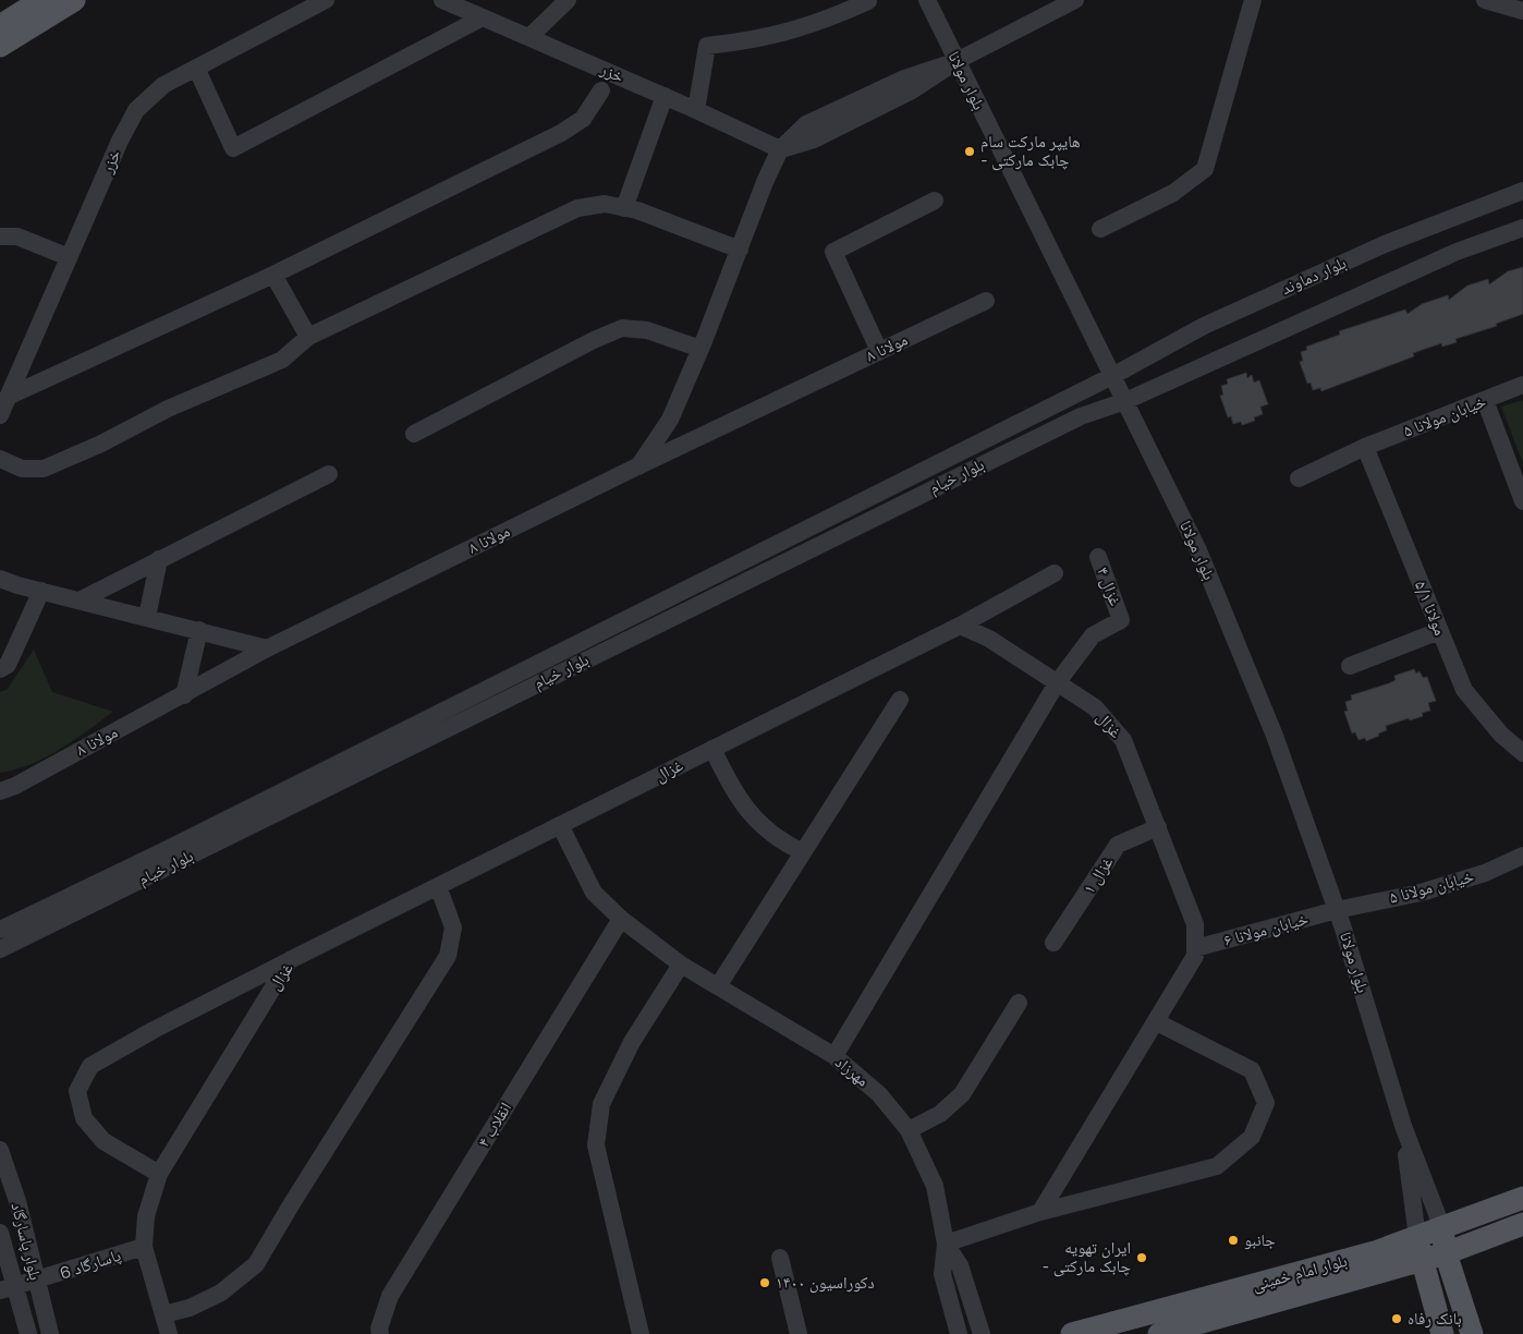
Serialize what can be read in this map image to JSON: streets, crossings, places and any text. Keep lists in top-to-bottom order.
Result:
{
  "streets": {
    "main road": ["بلوار مولانا", "بلوار امام خمینی"],
    "street": [
      "خزر",
      "بلوار دماوند",
      "مولانا ۸",
      "خیابان مولانا ۵",
      "بلوار خیام",
      "غزال ۴",
      "مولانا ۵/۱",
      "غزال",
      "غزال ۱",
      "خیابان مولانا ۶",
      "مهرزاد",
      "انقلاب ۴",
      "بلوار پاسارگاد",
      "پاسارگاد 6"
    ]
  },
  "crossings": [
    ["بلوار مولانا", "بلوار دماوند"],
    ["بلوار مولانا", "خیابان مولانا ۵"],
    ["بلوار مولانا", "بلوار خیام"],
    ["بلوار مولانا", "خیابان مولانا ۶"],
    ["بلوار مولانا", "بلوار امام خمینی"],
    ["بلوار دماوند", "بلوار خیام"],
    ["خیابان مولانا ۵", "مولانا ۵/۱"],
    ["خیابان مولانا ۵", "خیابان مولانا ۶"],
    ["غزال ۴", "غزال"],
    ["غزال", "غزال ۱"],
    ["غزال", "خیابان مولانا ۶"],
    ["غزال", "مهرزاد"],
    ["غزال", "پاسارگاد 6"],
    ["مهرزاد", "انقلاب ۴"],
    ["بلوار پاسارگاد", "پاسارگاد 6"]
  ],
  "places": [
    "هایپر مارکت سام - چابک مارکتی",
    "جانبو",
    "ایران تهویه - چابک مارکتی",
    "دکوراسیون ۱۴۰۰",
    "بانک رفاه"
  ]
}
